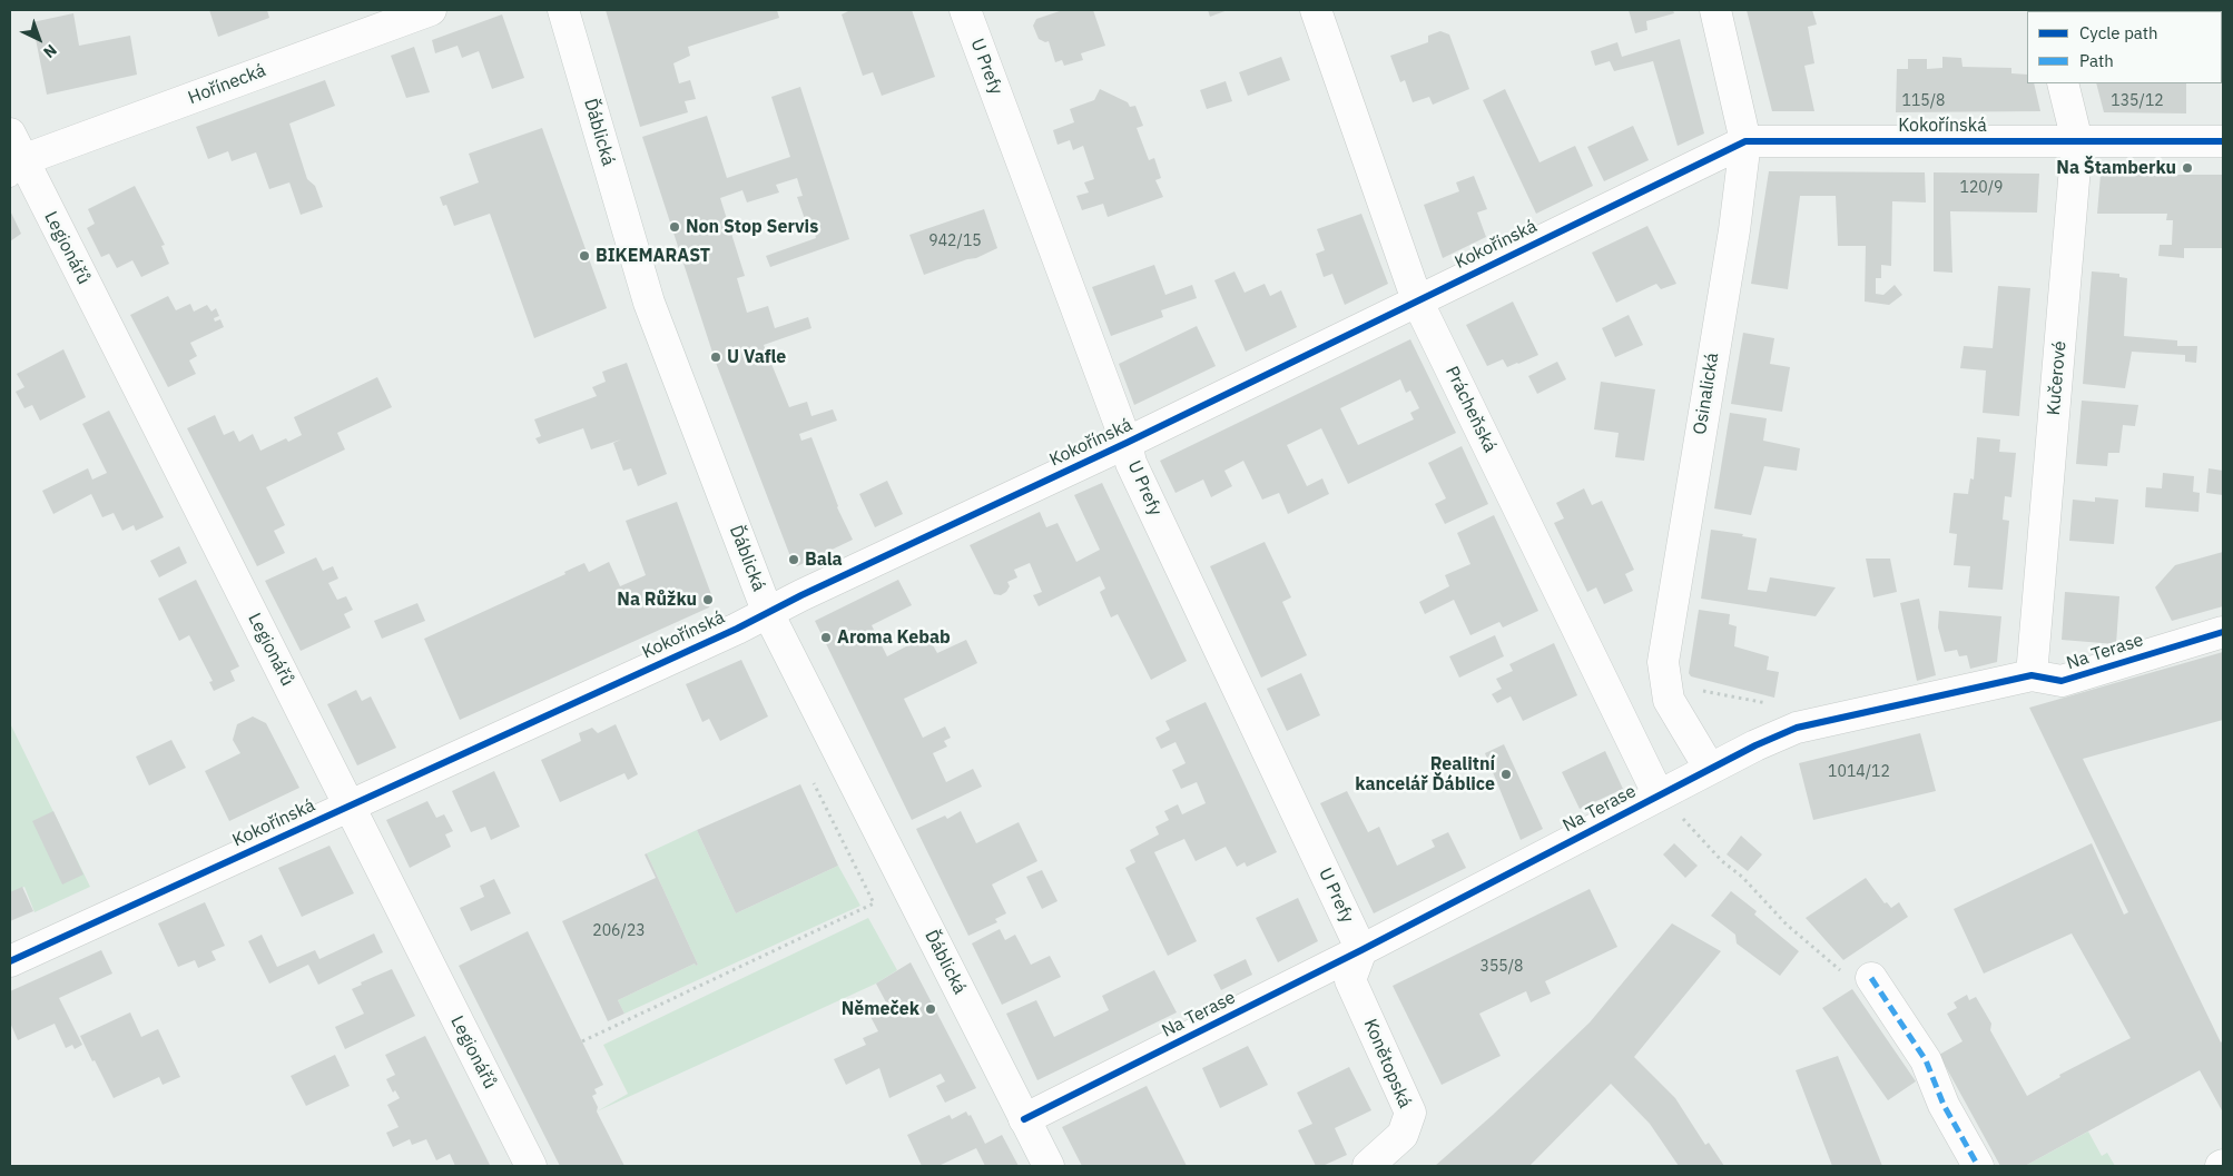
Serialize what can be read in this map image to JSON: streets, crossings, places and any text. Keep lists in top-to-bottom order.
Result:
{
  "streets": {
    "street": [
      "U Prefy",
      "Hořínecká",
      "Kokořínská",
      "Ďáblická",
      "Legionářů",
      "Kučerové",
      "Osinalická",
      "Prácheňská",
      "Na Terase",
      "Konětopská"
    ]
  },
  "crossings": [
    ["U Prefy", "Kokořínská"],
    ["U Prefy", "Na Terase"],
    ["U Prefy", "Konětopská"],
    ["Hořínecká", "Legionářů"],
    ["Kokořínská", "Ďáblická"],
    ["Kokořínská", "Legionářů"],
    ["Kokořínská", "Kučerové"],
    ["Kokořínská", "Osinalická"],
    ["Kokořínská", "Prácheňská"],
    ["Ďáblická", "Na Terase"],
    ["Kučerové", "Na Terase"],
    ["Osinalická", "Na Terase"],
    ["Prácheňská", "Na Terase"],
    ["Na Terase", "Konětopská"]
  ],
  "places": [
    "Na Štamberku",
    "Non Stop Servis",
    "BIKEMARAST",
    "U Vafle",
    "Bala",
    "Na Růžku",
    "Aroma Kebab",
    "Realitní kancelář Ďáblice",
    "Němeček"
  ],
  "house_numbers": [
    "115/8",
    "135/12",
    "120/9",
    "942/15",
    "1014/12",
    "206/23",
    "355/8"
  ],
  "legend": ["Cycle path", "Path"],
  "north": "bottom right"
}
